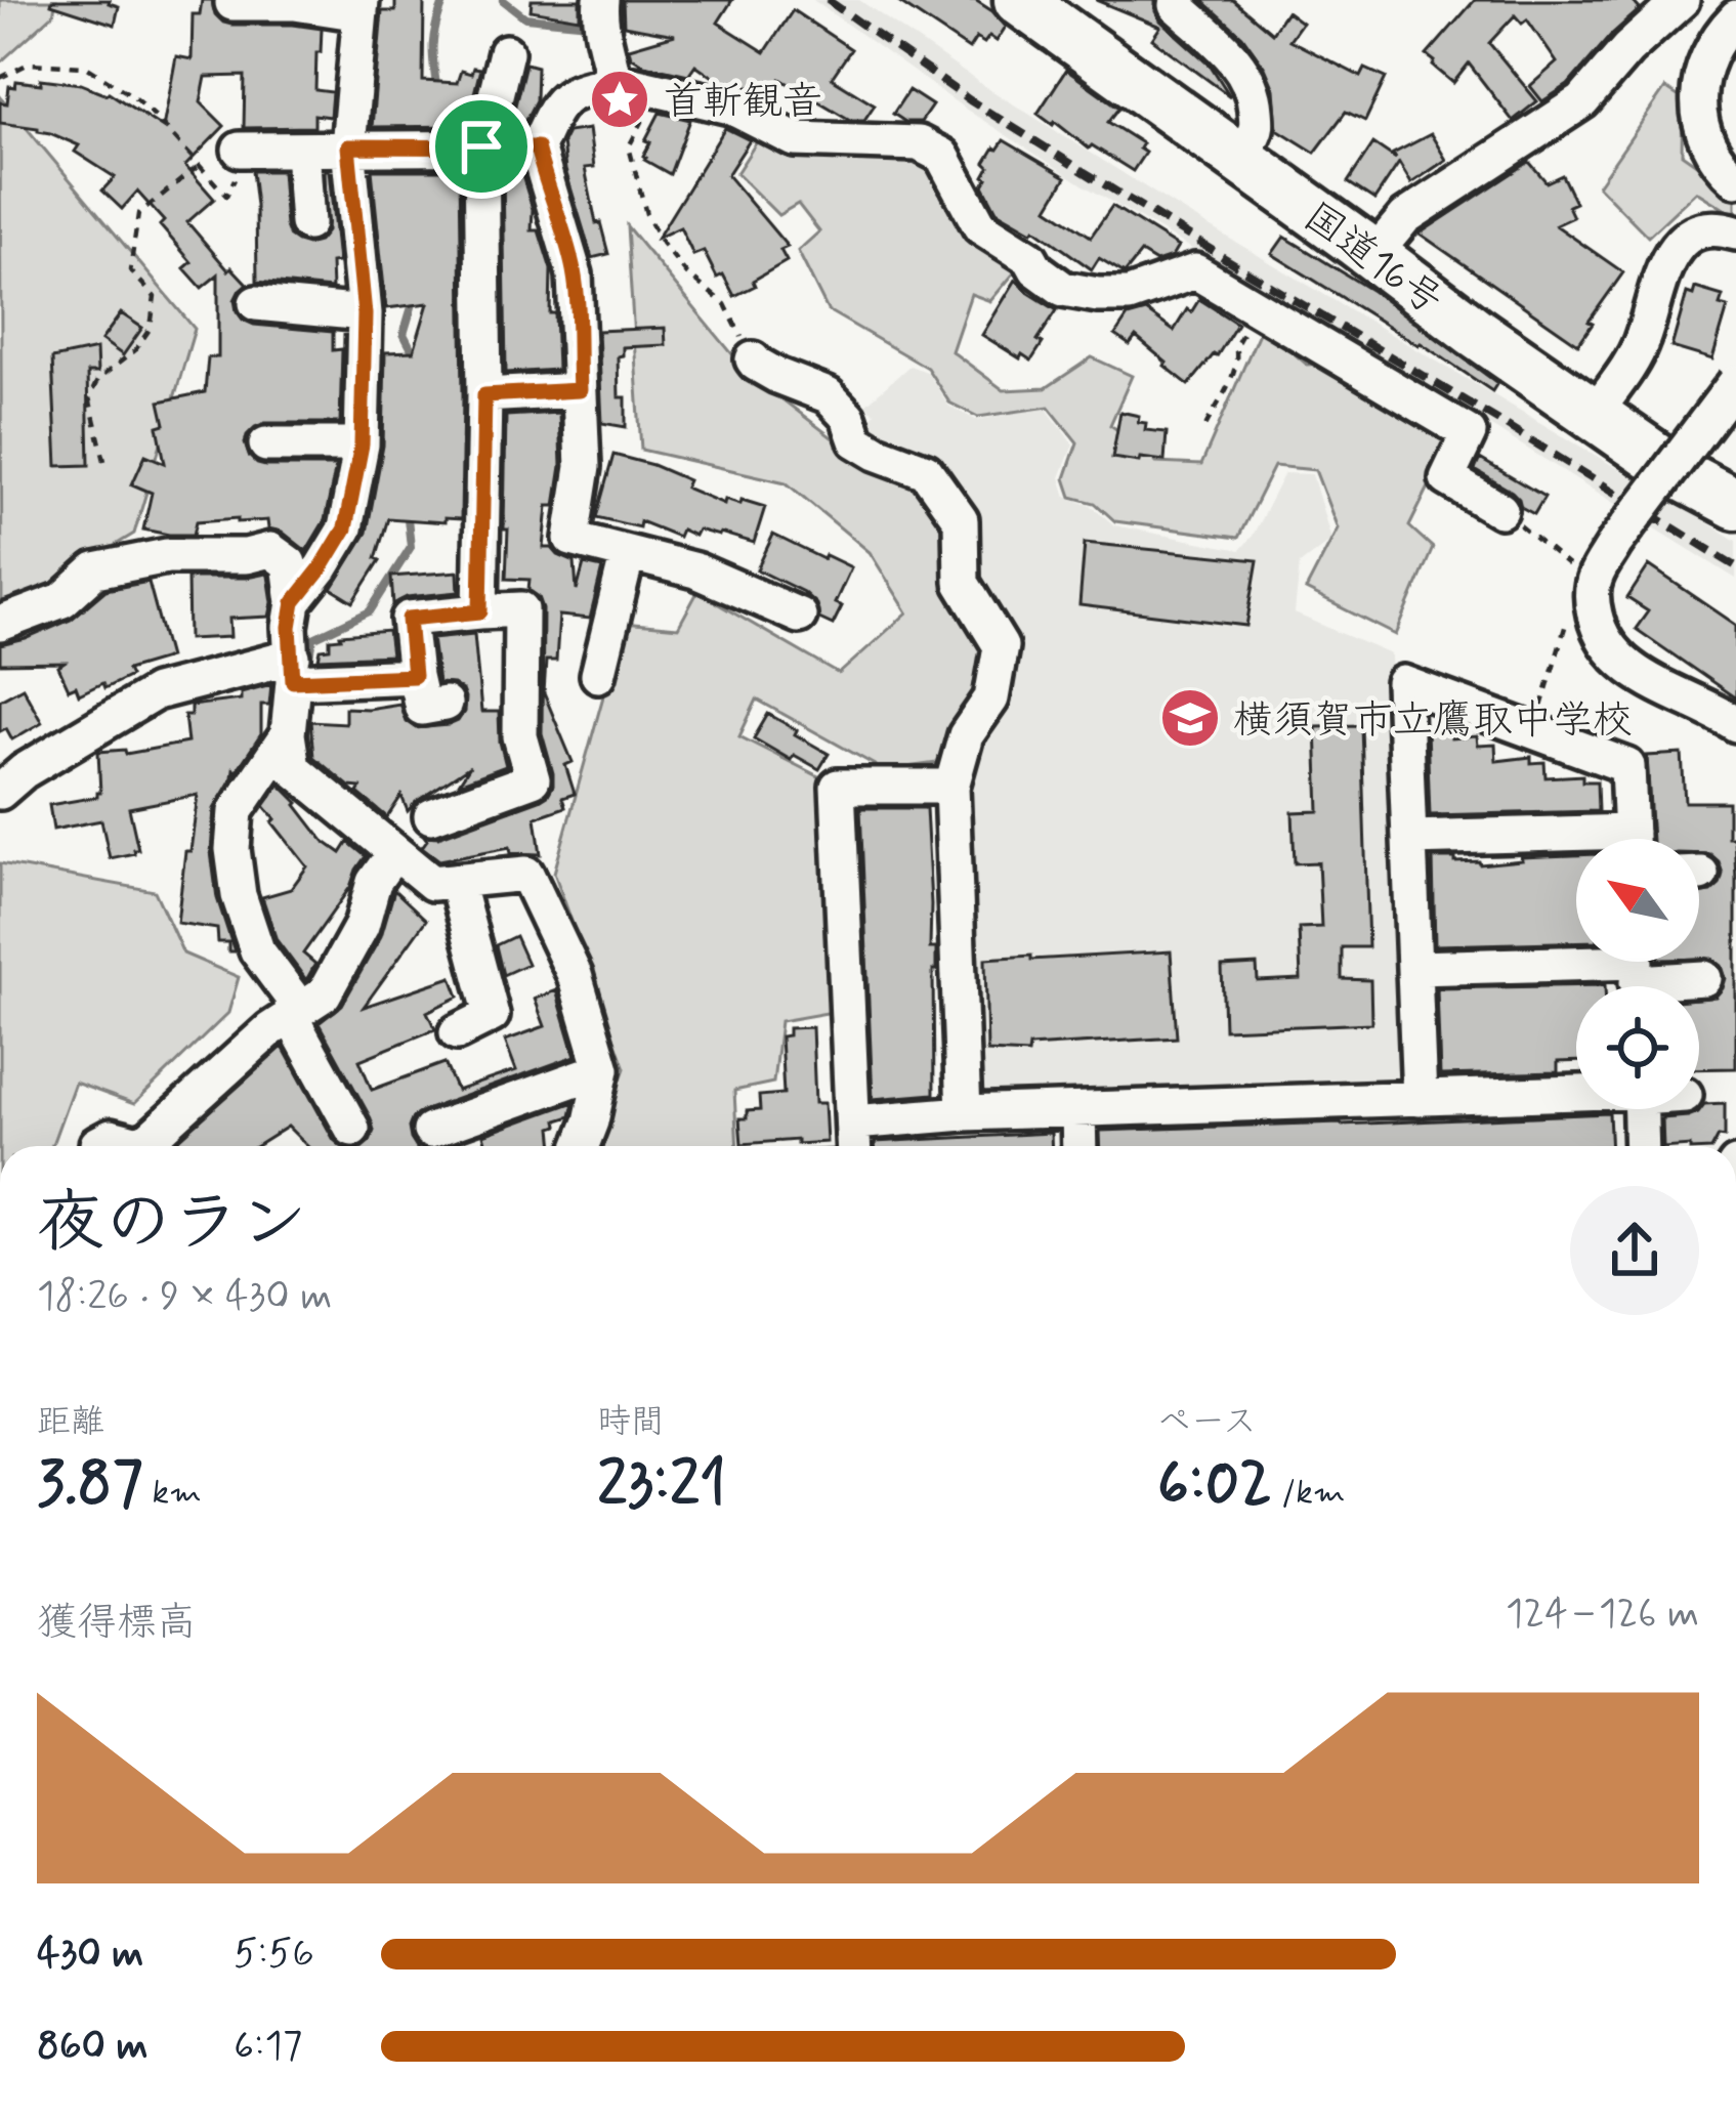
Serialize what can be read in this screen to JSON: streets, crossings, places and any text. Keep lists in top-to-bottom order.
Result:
{
  "streets": {
    "highway": ["国道16号"]
  },
  "places": {
    "place": ["首斬観音"],
    "school or university": ["横須賀市立鷹取中学校"]
  },
  "north": "top left",
  "page": {
    "heading": ["夜のラン", "18:26 · 9 × 430 m"],
    "stats": [
      ["距離", "3.87 km"],
      ["時間", "23:21"],
      ["ペース", "6:02 /km"]
    ],
    "chart": ["獲得標高", "124–126 m"],
    "list": [
      {
        "name": "430 m",
        "note": "5:56"
      },
      {
        "name": "860 m",
        "note": "6:17"
      }
    ]
  }
}
